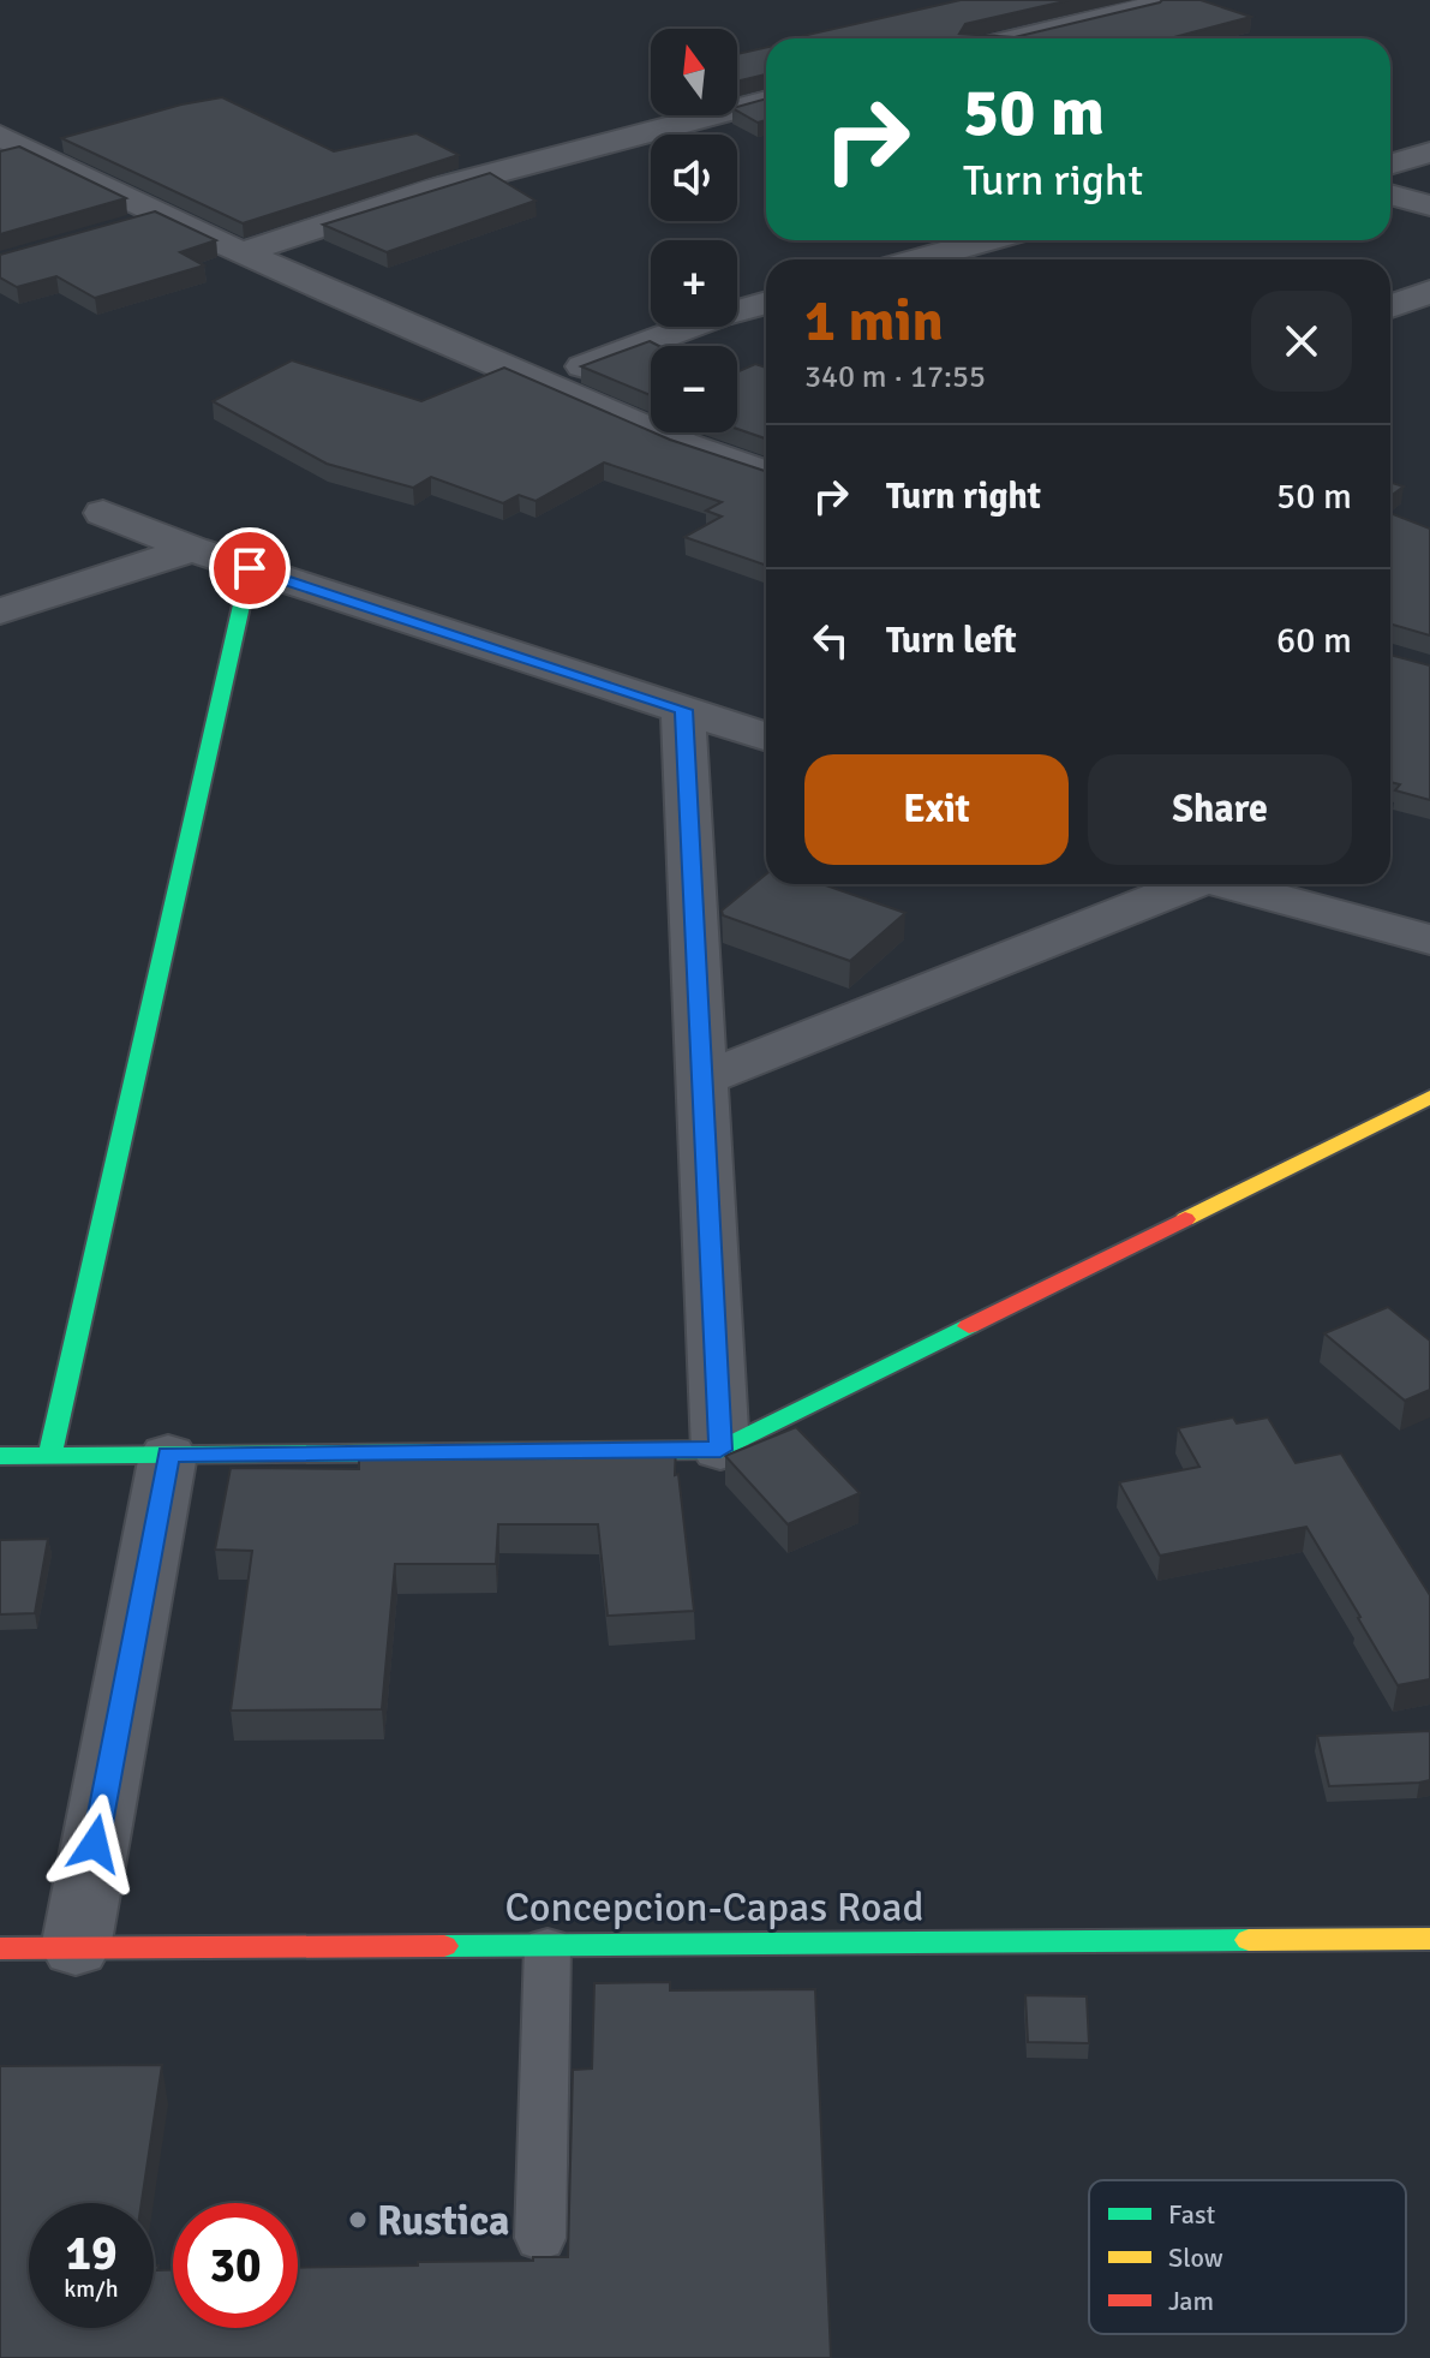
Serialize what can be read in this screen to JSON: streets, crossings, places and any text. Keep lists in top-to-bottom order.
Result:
{
  "streets": {
    "street": ["Concepcion-Capas Road"]
  },
  "places": ["Rustica"],
  "legend": ["Fast", "Slow", "Jam"],
  "north": "top",
  "page": {
    "map_buttons": ["+", "−"],
    "turn": ["50 m", "Turn right"],
    "heading": ["1 min", "340 m · 17:55"],
    "list": [
      {
        "name": "Turn right",
        "value": "50 m"
      },
      {
        "name": "Turn left",
        "value": "60 m"
      }
    ],
    "buttons": ["Exit", "Share"],
    "speed": "19 km/h",
    "limit": "30"
  }
}
